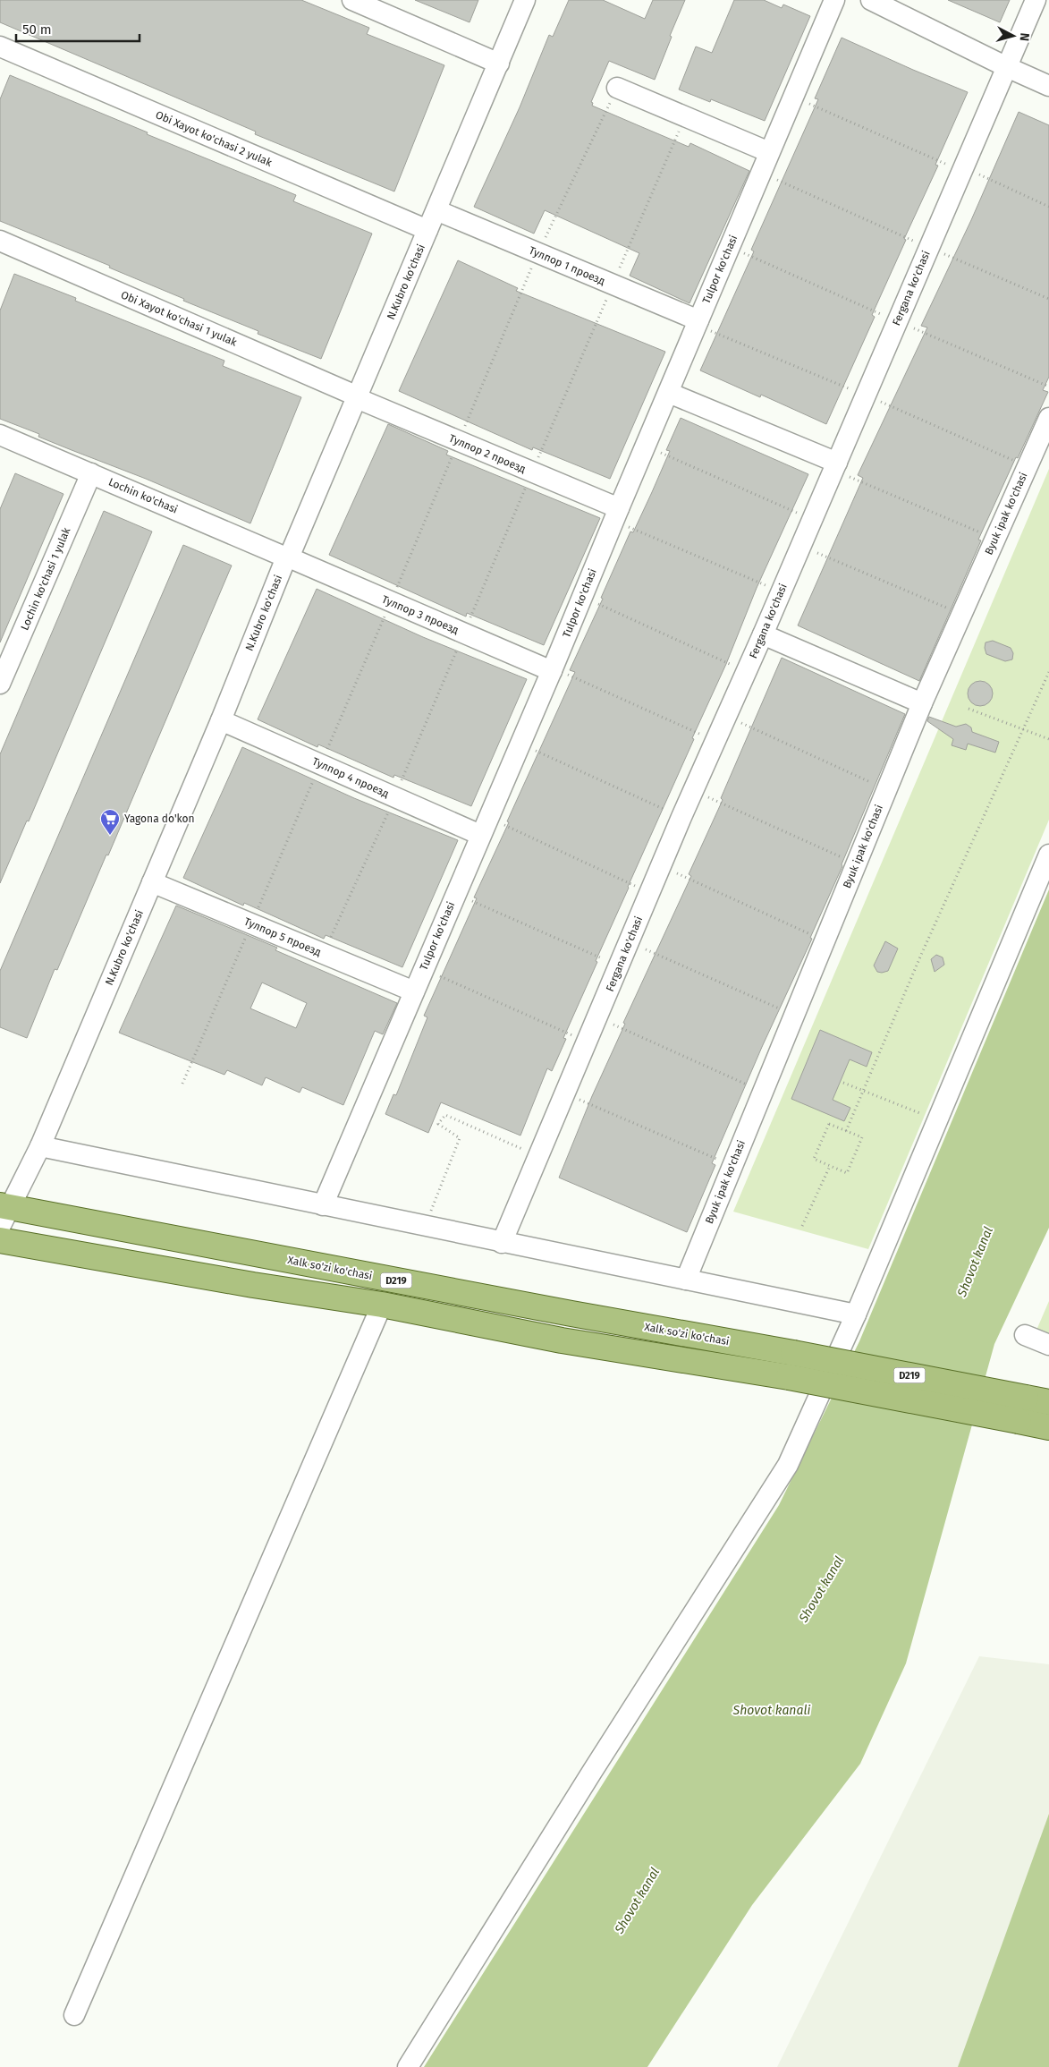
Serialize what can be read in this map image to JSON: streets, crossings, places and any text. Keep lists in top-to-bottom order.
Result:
{
  "streets": {
    "main road": ["Xalk so'zi ko'chasi", "D219"],
    "street": [
      "Obi Xayot ko'chasi 2 yulak",
      "Тулпор 1 проезд",
      "Tulpor ko'chasi",
      "N.Kubro ko'chasi",
      "Fergana ko'chasi",
      "Obi Xayot ko'chasi 1 yulak",
      "Тулпор 2 проезд",
      "Lochin ko'chasi",
      "Byuk ipak ko'chasi",
      "Lochin ko'chasi 1 yulak",
      "Тулпор 3 проезд",
      "Тулпор 4 проезд",
      "Тулпор 5 проезд"
    ]
  },
  "crossings": [
    ["Obi Xayot ko'chasi 2 yulak", "N.Kubro ko'chasi"],
    ["Тулпор 1 проезд", "Tulpor ko'chasi"],
    ["Тулпор 1 проезд", "N.Kubro ko'chasi"],
    ["Tulpor ko'chasi", "Тулпор 2 проезд"],
    ["Tulpor ko'chasi", "Тулпор 3 проезд"],
    ["Tulpor ko'chasi", "Тулпор 4 проезд"],
    ["Tulpor ko'chasi", "Тулпор 5 проезд"],
    ["N.Kubro ko'chasi", "Obi Xayot ko'chasi 1 yulak"],
    ["N.Kubro ko'chasi", "Тулпор 2 проезд"],
    ["N.Kubro ko'chasi", "Lochin ko'chasi"],
    ["N.Kubro ko'chasi", "Тулпор 3 проезд"],
    ["N.Kubro ko'chasi", "Тулпор 4 проезд"],
    ["N.Kubro ko'chasi", "Тулпор 5 проезд"],
    ["N.Kubro ko'chasi", "Xalk so'zi ko'chasi"],
    ["Obi Xayot ko'chasi 1 yulak", "Тулпор 2 проезд"],
    ["Lochin ko'chasi", "Lochin ko'chasi 1 yulak"],
    ["Lochin ko'chasi", "Тулпор 3 проезд"]
  ],
  "water": ["Shovot kanal", "Shovot kanali"],
  "places": {
    "supermarket": ["Yagona do'kon"]
  },
  "scale_bar": "50 m",
  "north": "right"
}
